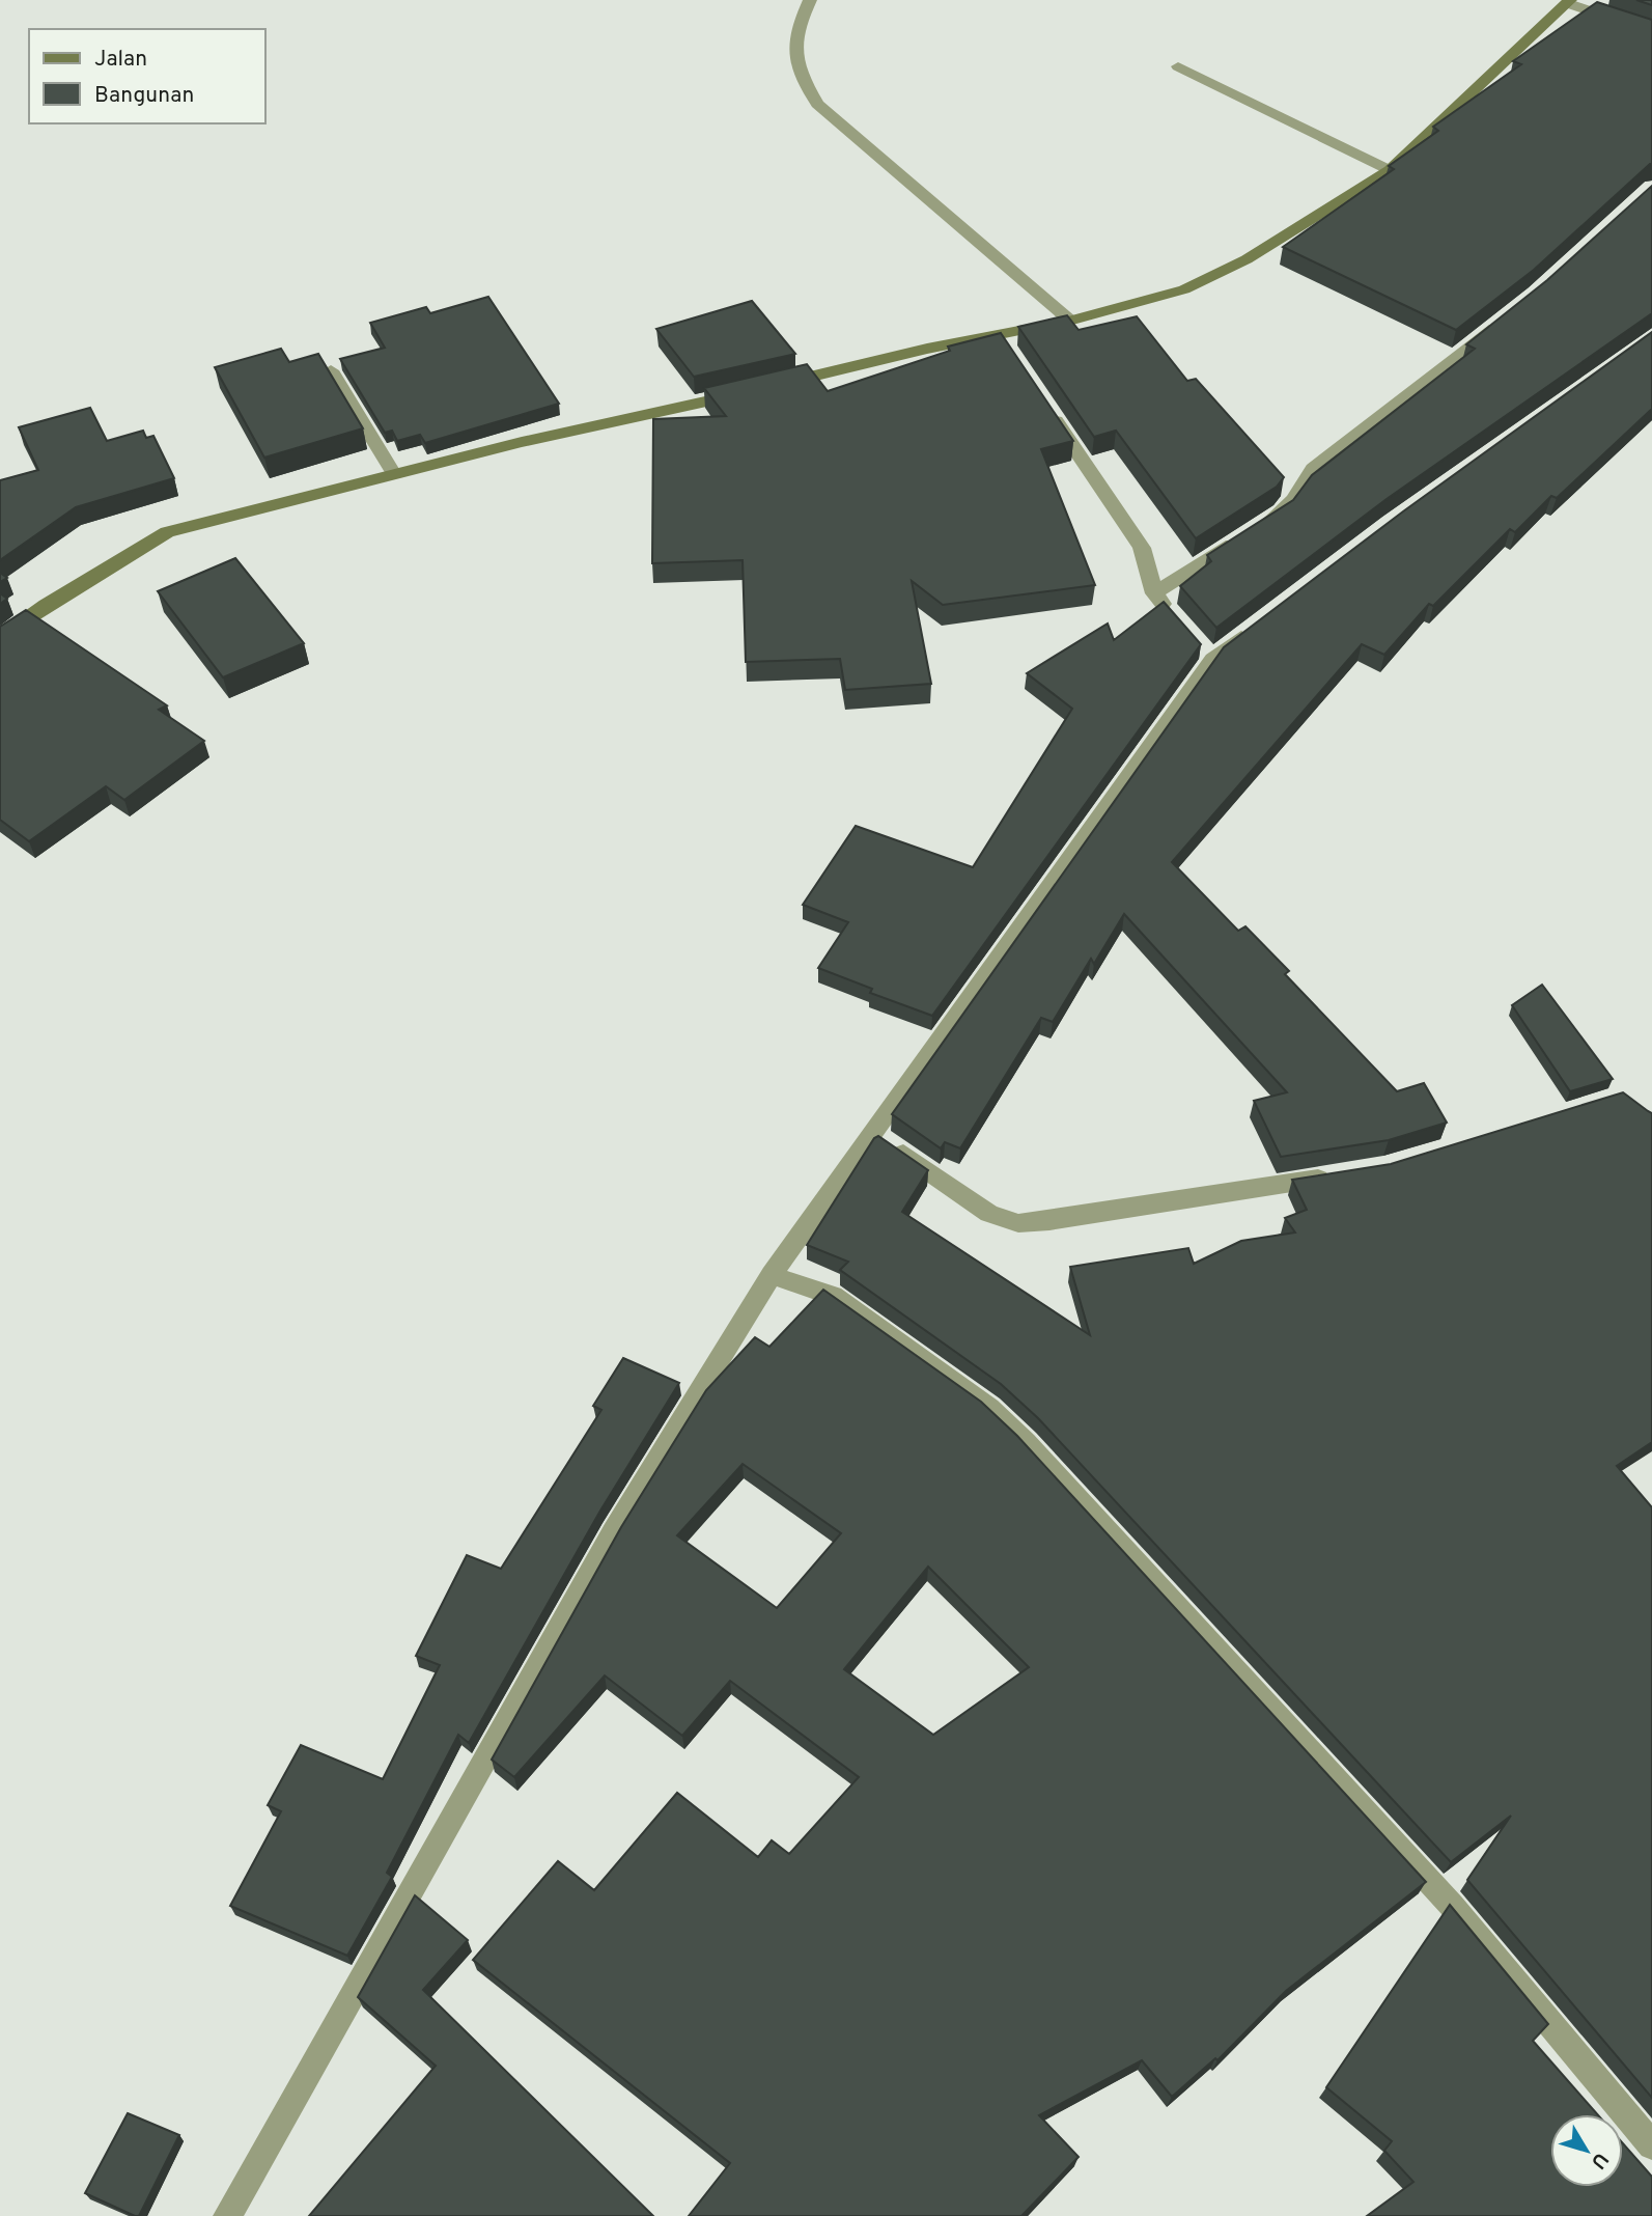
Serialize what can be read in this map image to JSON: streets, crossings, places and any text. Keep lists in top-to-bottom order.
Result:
{
  "legend": ["Jalan", "Bangunan"],
  "north": "bottom right"
}
